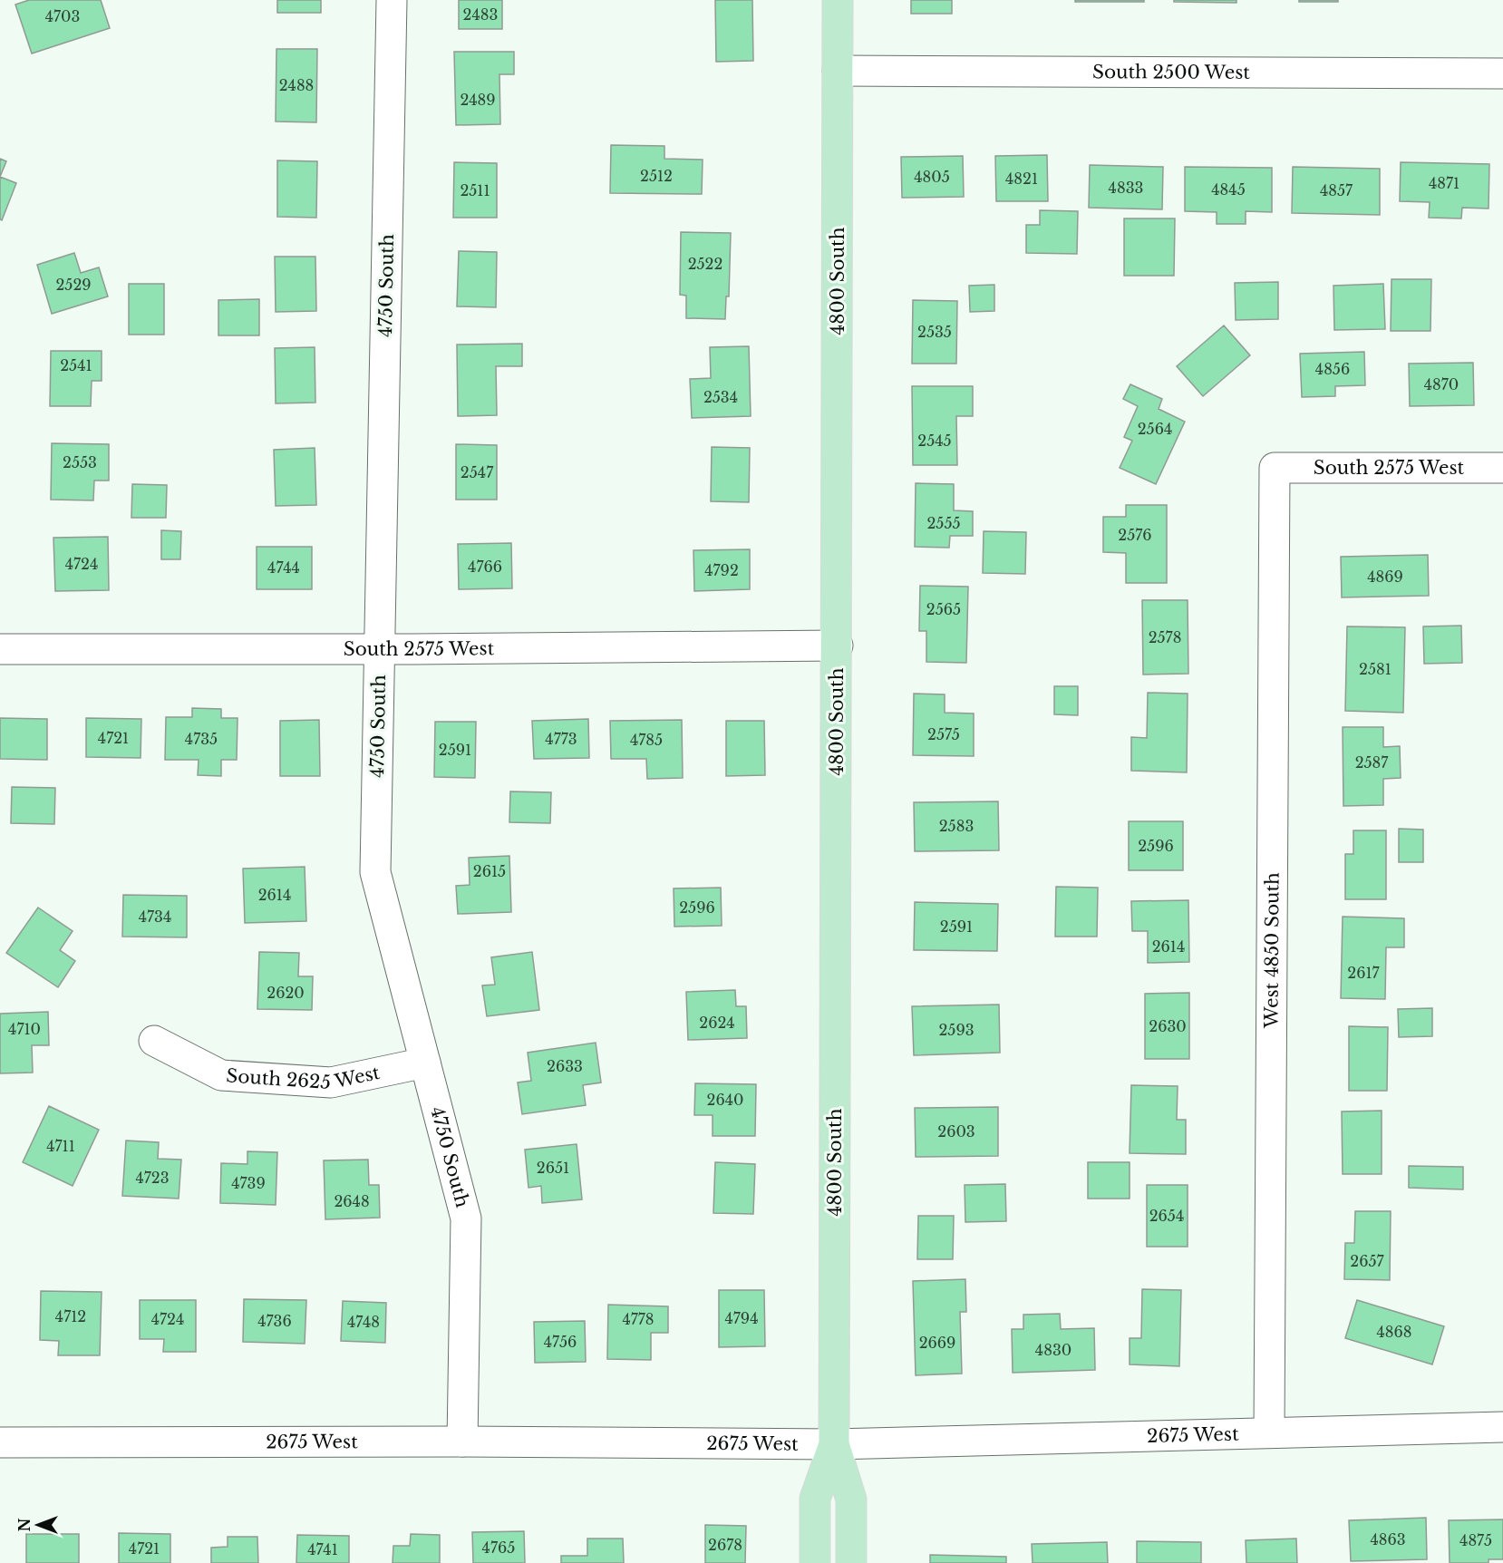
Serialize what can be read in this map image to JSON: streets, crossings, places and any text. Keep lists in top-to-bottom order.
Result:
{
  "streets": {
    "main road": ["4800 South"],
    "street": [
      "South 2500 West",
      "4750 South",
      "South 2575 West",
      "West 4850 South",
      "South 2625 West",
      "2675 West"
    ]
  },
  "crossings": [
    ["South 2500 West", "4800 South"],
    ["4800 South", "South 2575 West"],
    ["4800 South", "2675 West"],
    ["4750 South", "South 2575 West"],
    ["4750 South", "South 2625 West"],
    ["4750 South", "2675 West"],
    ["South 2575 West", "West 4850 South"],
    ["West 4850 South", "2675 West"]
  ],
  "house_numbers": [
    "2483",
    "4703",
    "2488",
    "2489",
    "2512",
    "4805",
    "4821",
    "4871",
    "4833",
    "4845",
    "2511",
    "4857",
    "2522",
    "2529",
    "2535",
    "2541",
    "4856",
    "4870",
    "2534",
    "2564",
    "2545",
    "2553",
    "2547",
    "2555",
    "2576",
    "4724",
    "4766",
    "4744",
    "4792",
    "4869",
    "2565",
    "2578",
    "2581",
    "2575",
    "4721",
    "4735",
    "4773",
    "4785",
    "2591",
    "2587",
    "2583",
    "2596",
    "2615",
    "2614",
    "2596",
    "4734",
    "2591",
    "2614",
    "2617",
    "2620",
    "2624",
    "2630",
    "4710",
    "2593",
    "2633",
    "2640",
    "2603",
    "4711",
    "2651",
    "4723",
    "4739",
    "2648",
    "2654",
    "2657",
    "4712",
    "4794",
    "4724",
    "4778",
    "4736",
    "4748",
    "4868",
    "4756",
    "2669",
    "4830",
    "4863",
    "4875",
    "2678",
    "4765",
    "4721",
    "4741"
  ],
  "north": "left"
}
